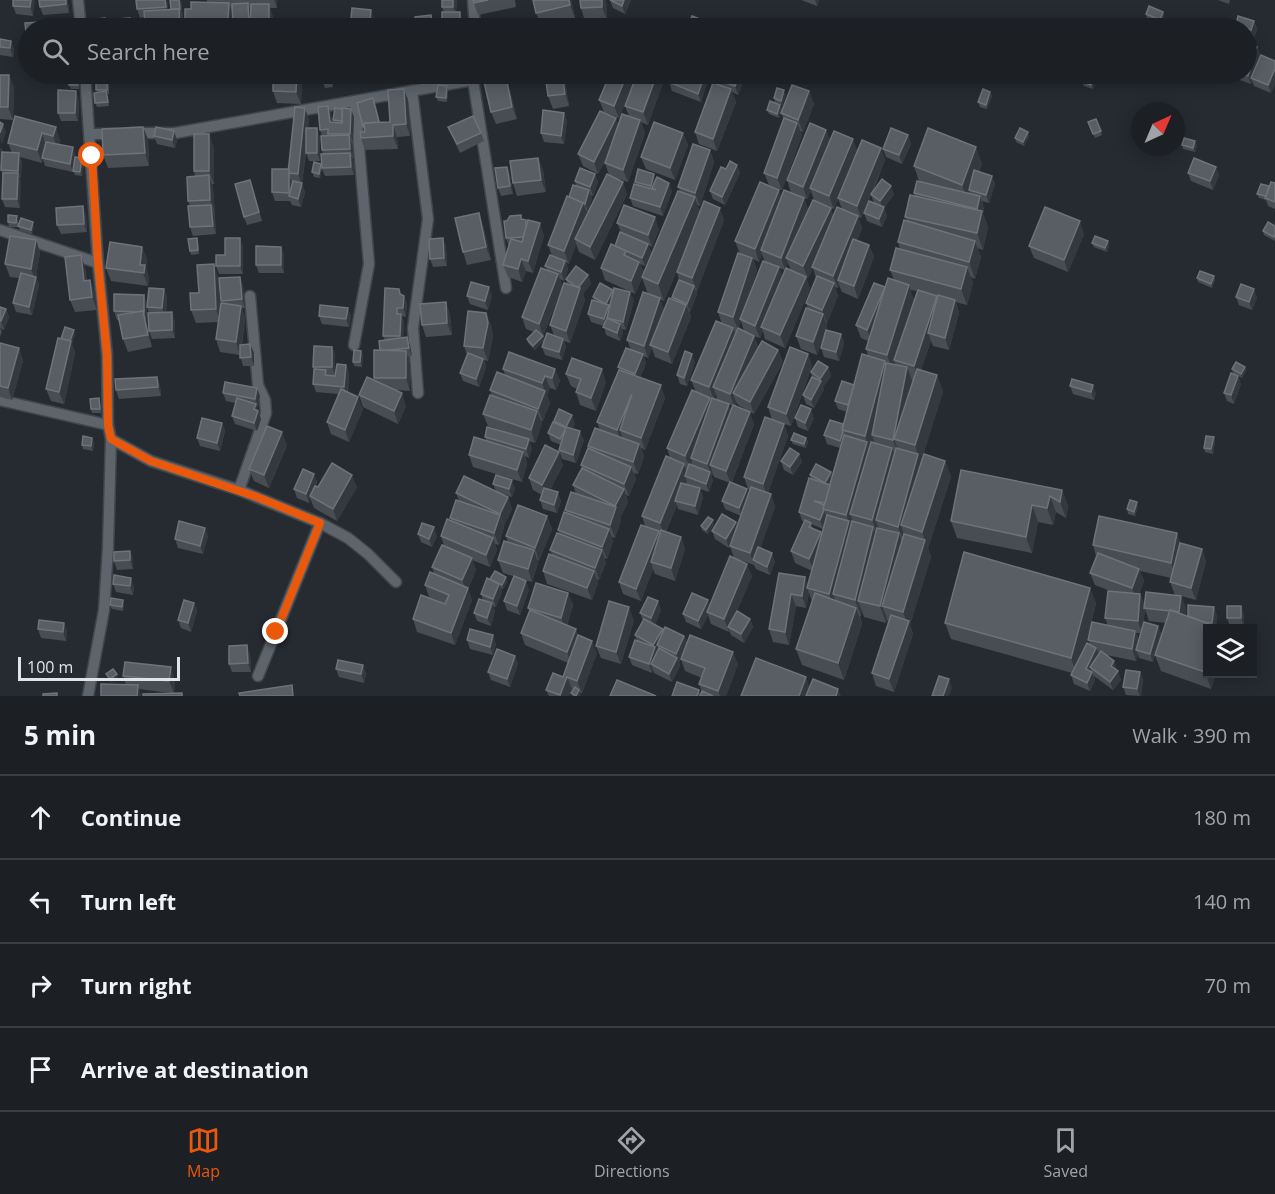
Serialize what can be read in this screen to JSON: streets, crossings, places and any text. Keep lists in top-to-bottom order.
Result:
{
  "scale_bar": "100 m",
  "north": "top right",
  "page": {
    "search": "Search here",
    "scale": "100 m",
    "heading": ["5 min", "Walk · 390 m"],
    "list": [
      ["Continue", "180 m"],
      ["Turn left", "140 m"],
      ["Turn right", "70 m"],
      "Arrive at destination"
    ],
    "nav": ["Map", "Directions", "Saved"]
  }
}
